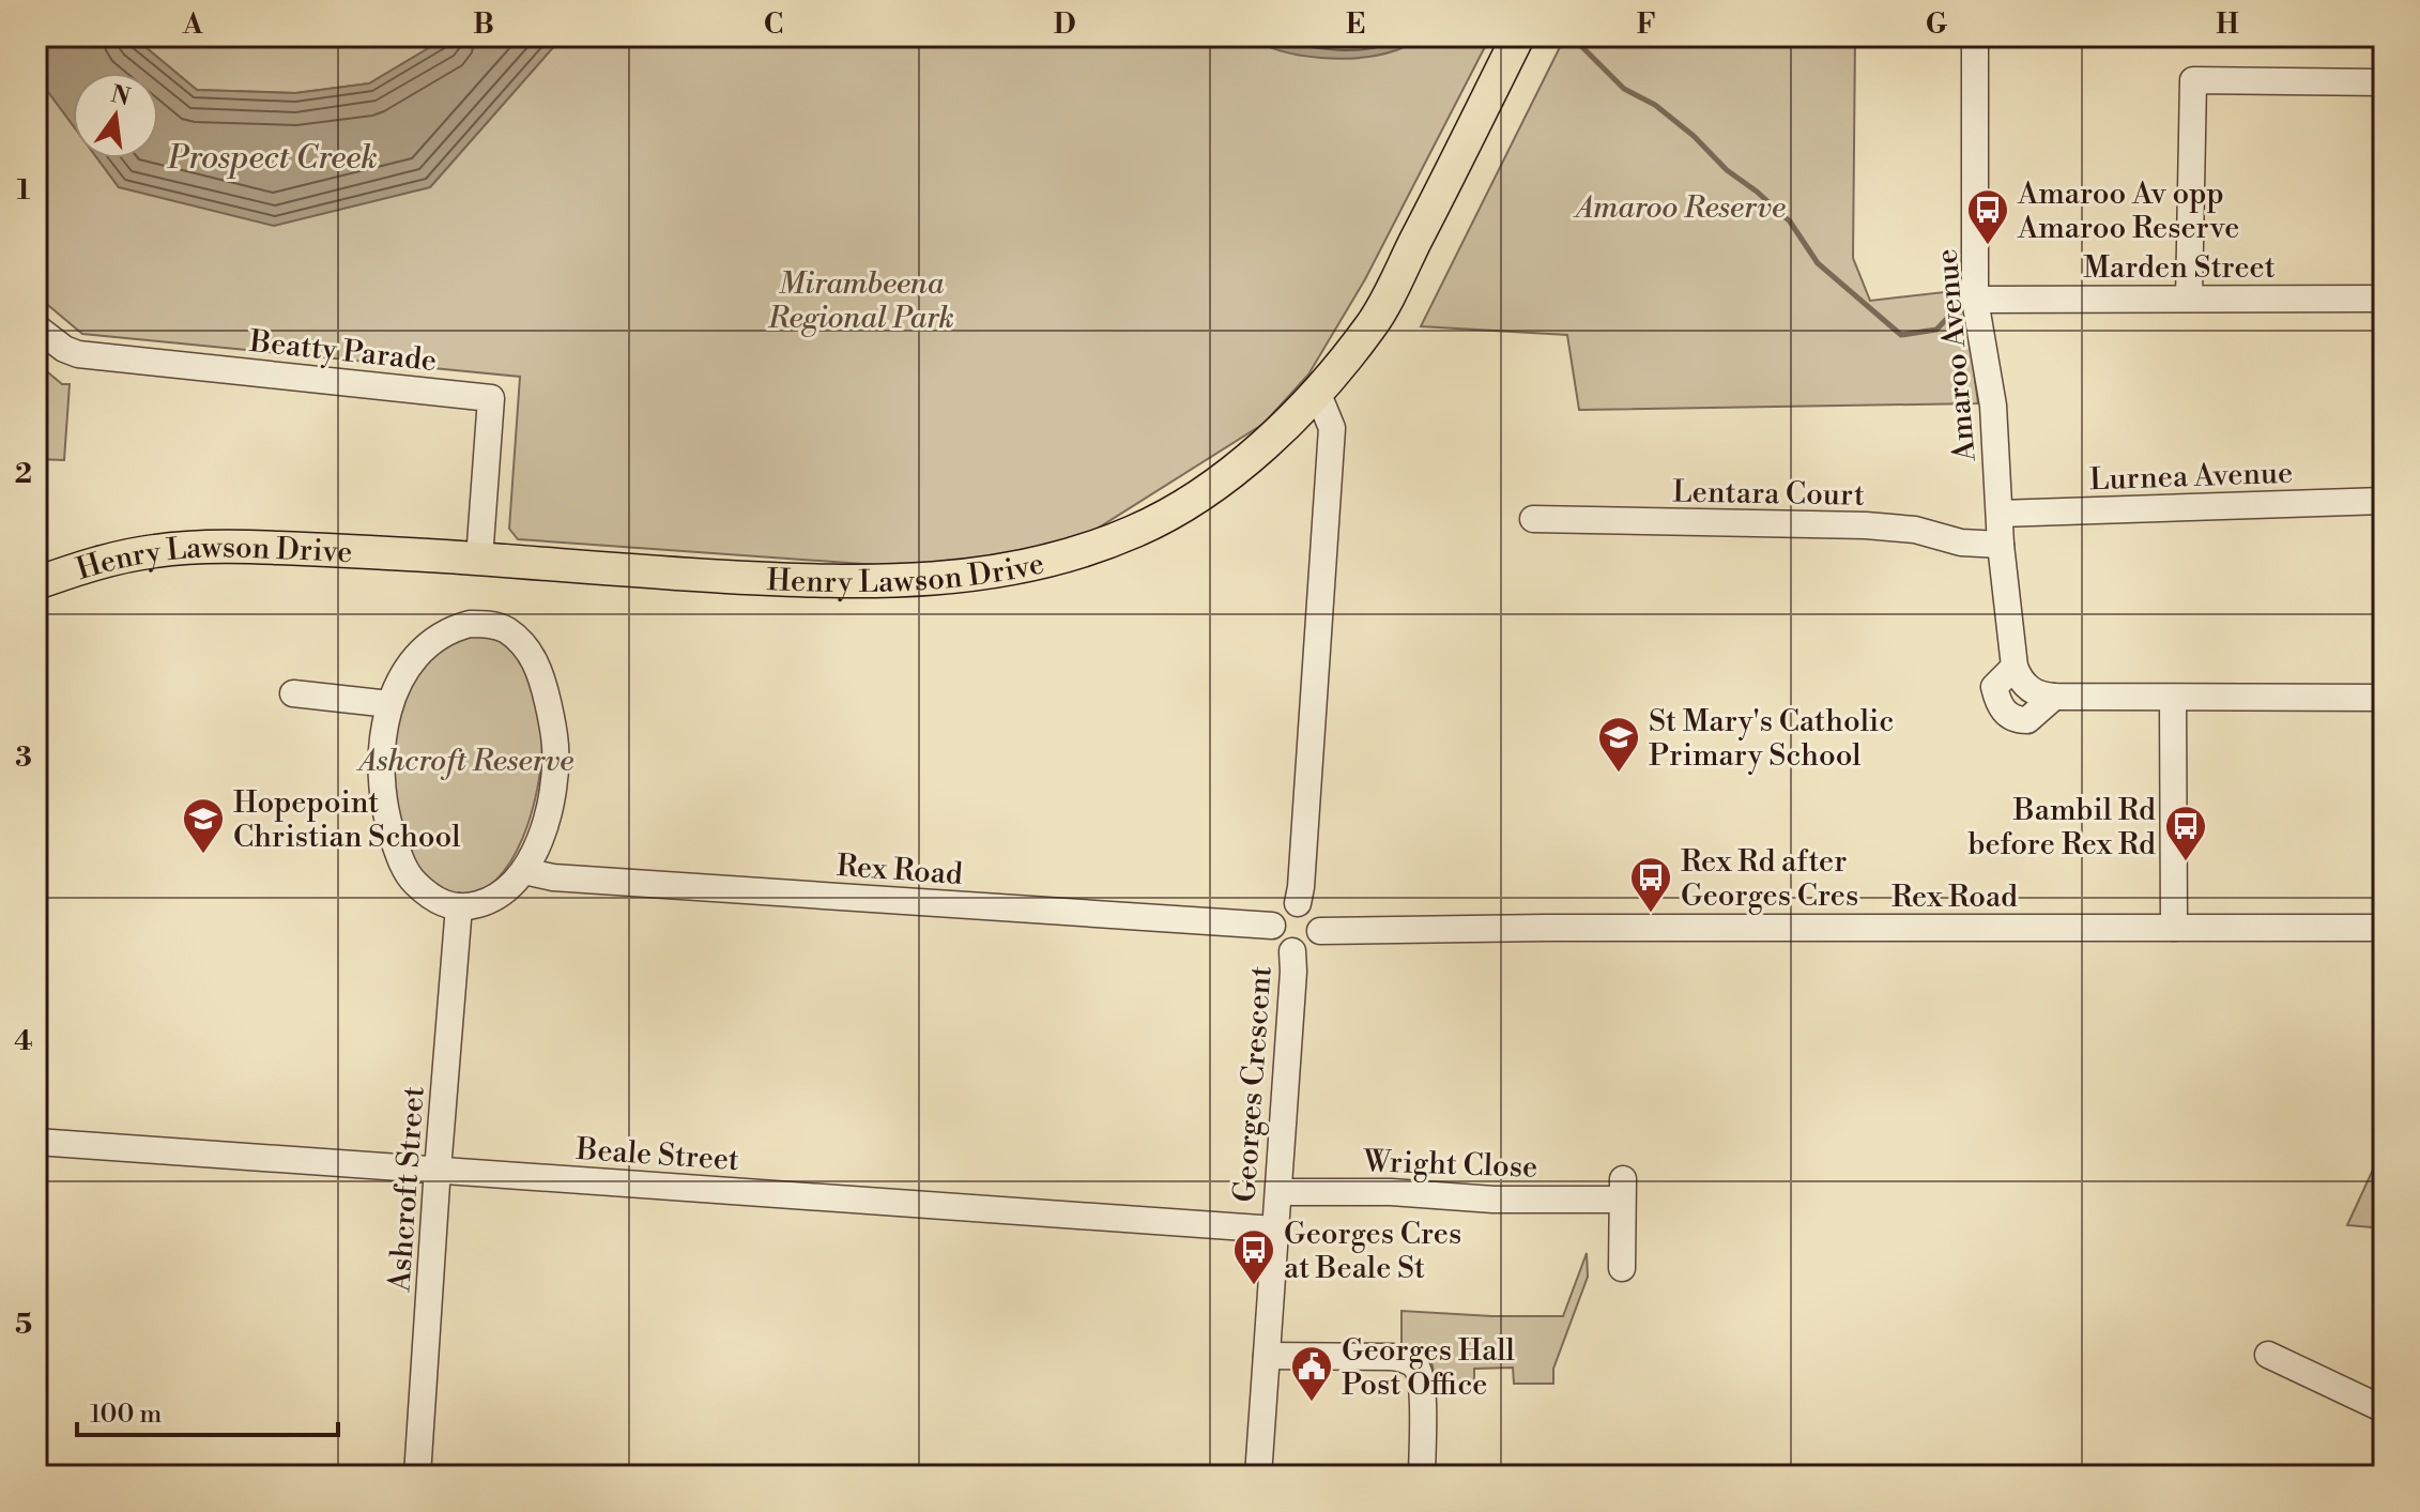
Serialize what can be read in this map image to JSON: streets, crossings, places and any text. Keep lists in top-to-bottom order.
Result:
{
  "streets": {
    "main road": ["Henry Lawson Drive"],
    "street": [
      "Marden Street",
      "Beatty Parade",
      "Amaroo Avenue",
      "Lurnea Avenue",
      "Lentara Court",
      "Rex Road",
      "Georges Crescent",
      "Beale Street",
      "Wright Close",
      "Ashcroft Street"
    ]
  },
  "crossings": [
    ["Marden Street", "Amaroo Avenue"],
    ["Beatty Parade", "Henry Lawson Drive"],
    ["Amaroo Avenue", "Lurnea Avenue"],
    ["Amaroo Avenue", "Lentara Court"],
    ["Rex Road", "Georges Crescent"],
    ["Rex Road", "Ashcroft Street"],
    ["Georges Crescent", "Beale Street"],
    ["Georges Crescent", "Wright Close"],
    ["Beale Street", "Ashcroft Street"]
  ],
  "water": ["Prospect Creek"],
  "parks": ["Amaroo Reserve", "Mirambeena Regional Park", "Ashcroft Reserve"],
  "places": {
    "bus stop": [
      "Amaroo Av opp Amaroo Reserve",
      "Bambil Rd before Rex Rd",
      "Rex Rd after Georges Cres",
      "Georges Cres at Beale St"
    ],
    "school or university": ["St Mary's Catholic Primary School", "Hopepoint Christian School"],
    "public building": ["Georges Hall Post Office"]
  },
  "scale_bar": "100 m",
  "north": "top",
  "grid": {
    "columns": [
      "A",
      "B",
      "C",
      "D",
      "E",
      "F",
      "G",
      "H"
    ],
    "rows": [
      "1",
      "2",
      "3",
      "4",
      "5"
    ]
  }
}
